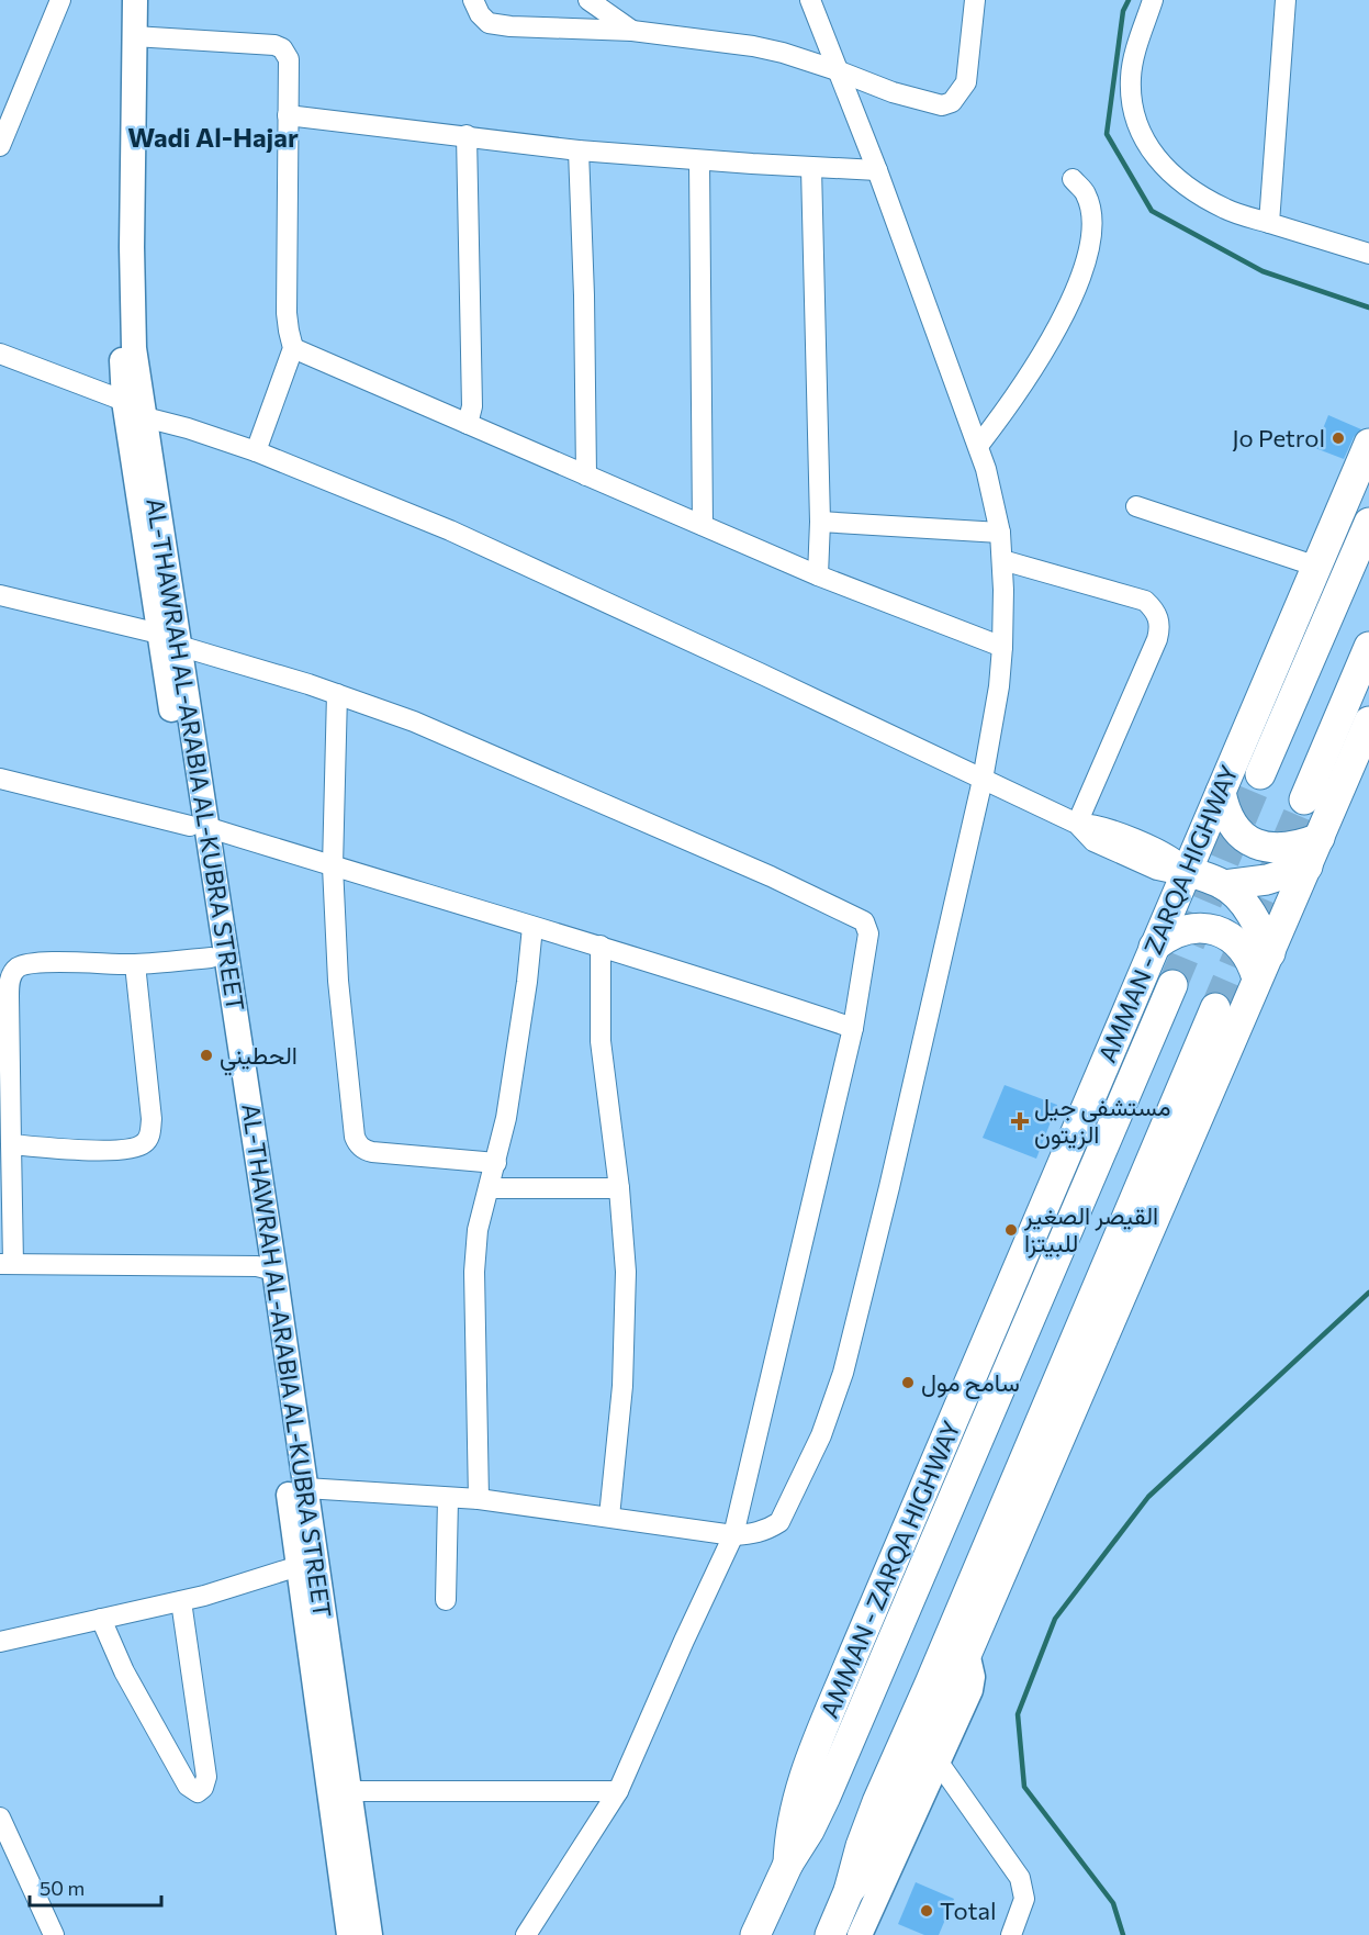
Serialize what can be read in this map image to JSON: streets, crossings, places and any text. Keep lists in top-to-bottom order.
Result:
{
  "streets": {
    "highway": ["AMMAN - ZARQA HIGHWAY"],
    "main road": ["AL-THAWRAH AL-ARABIA AL-KUBRA STREET"]
  },
  "districts": ["Wadi Al-Hajar"],
  "places": {
    "other": [
      "Jo Petrol",
      "الحطيني",
      "القيصر الصغير للبيتزا",
      "سامح مول",
      "Total"
    ],
    "health": ["مستشفى جيل الزيتون"]
  },
  "scale_bar": "50 m"
}
